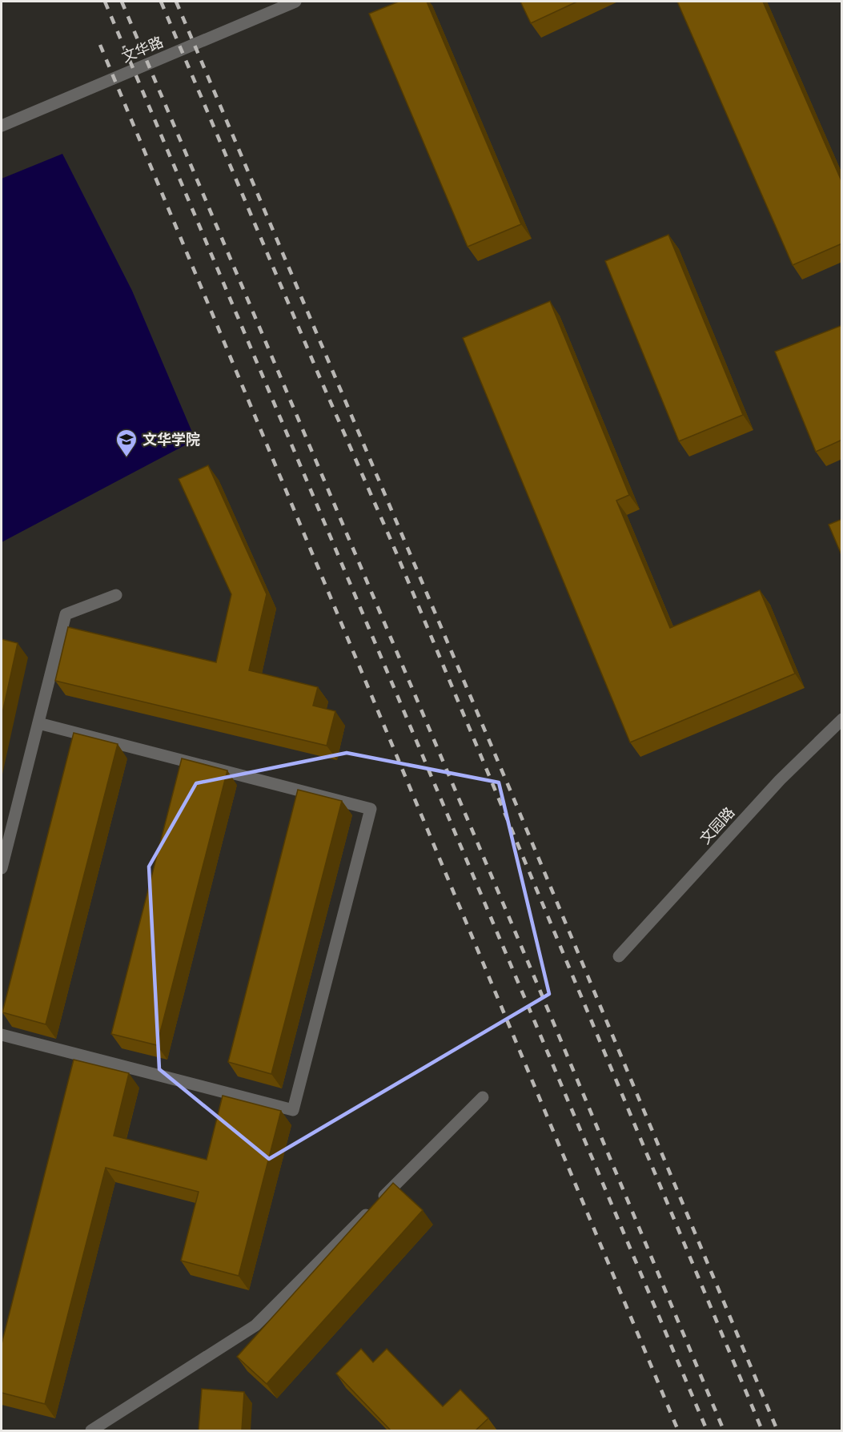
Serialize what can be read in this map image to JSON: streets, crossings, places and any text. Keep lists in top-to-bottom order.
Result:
{
  "streets": {
    "street": ["文华路", "文园路"]
  },
  "places": {
    "school or university": ["文华学院"]
  }
}
